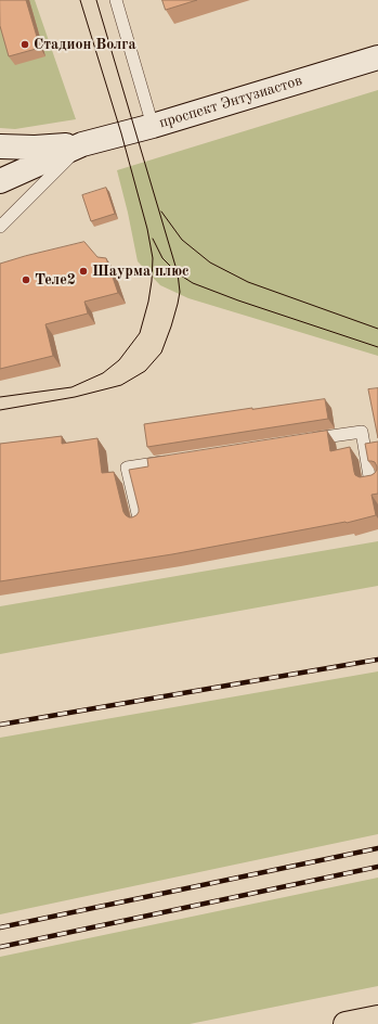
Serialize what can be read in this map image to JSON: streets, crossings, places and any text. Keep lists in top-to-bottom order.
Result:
{
  "streets": {
    "main road": ["проспект Энтузиастов"]
  },
  "places": ["Стадион Волга", "Шаурма плюс", "Теле2"]
}
